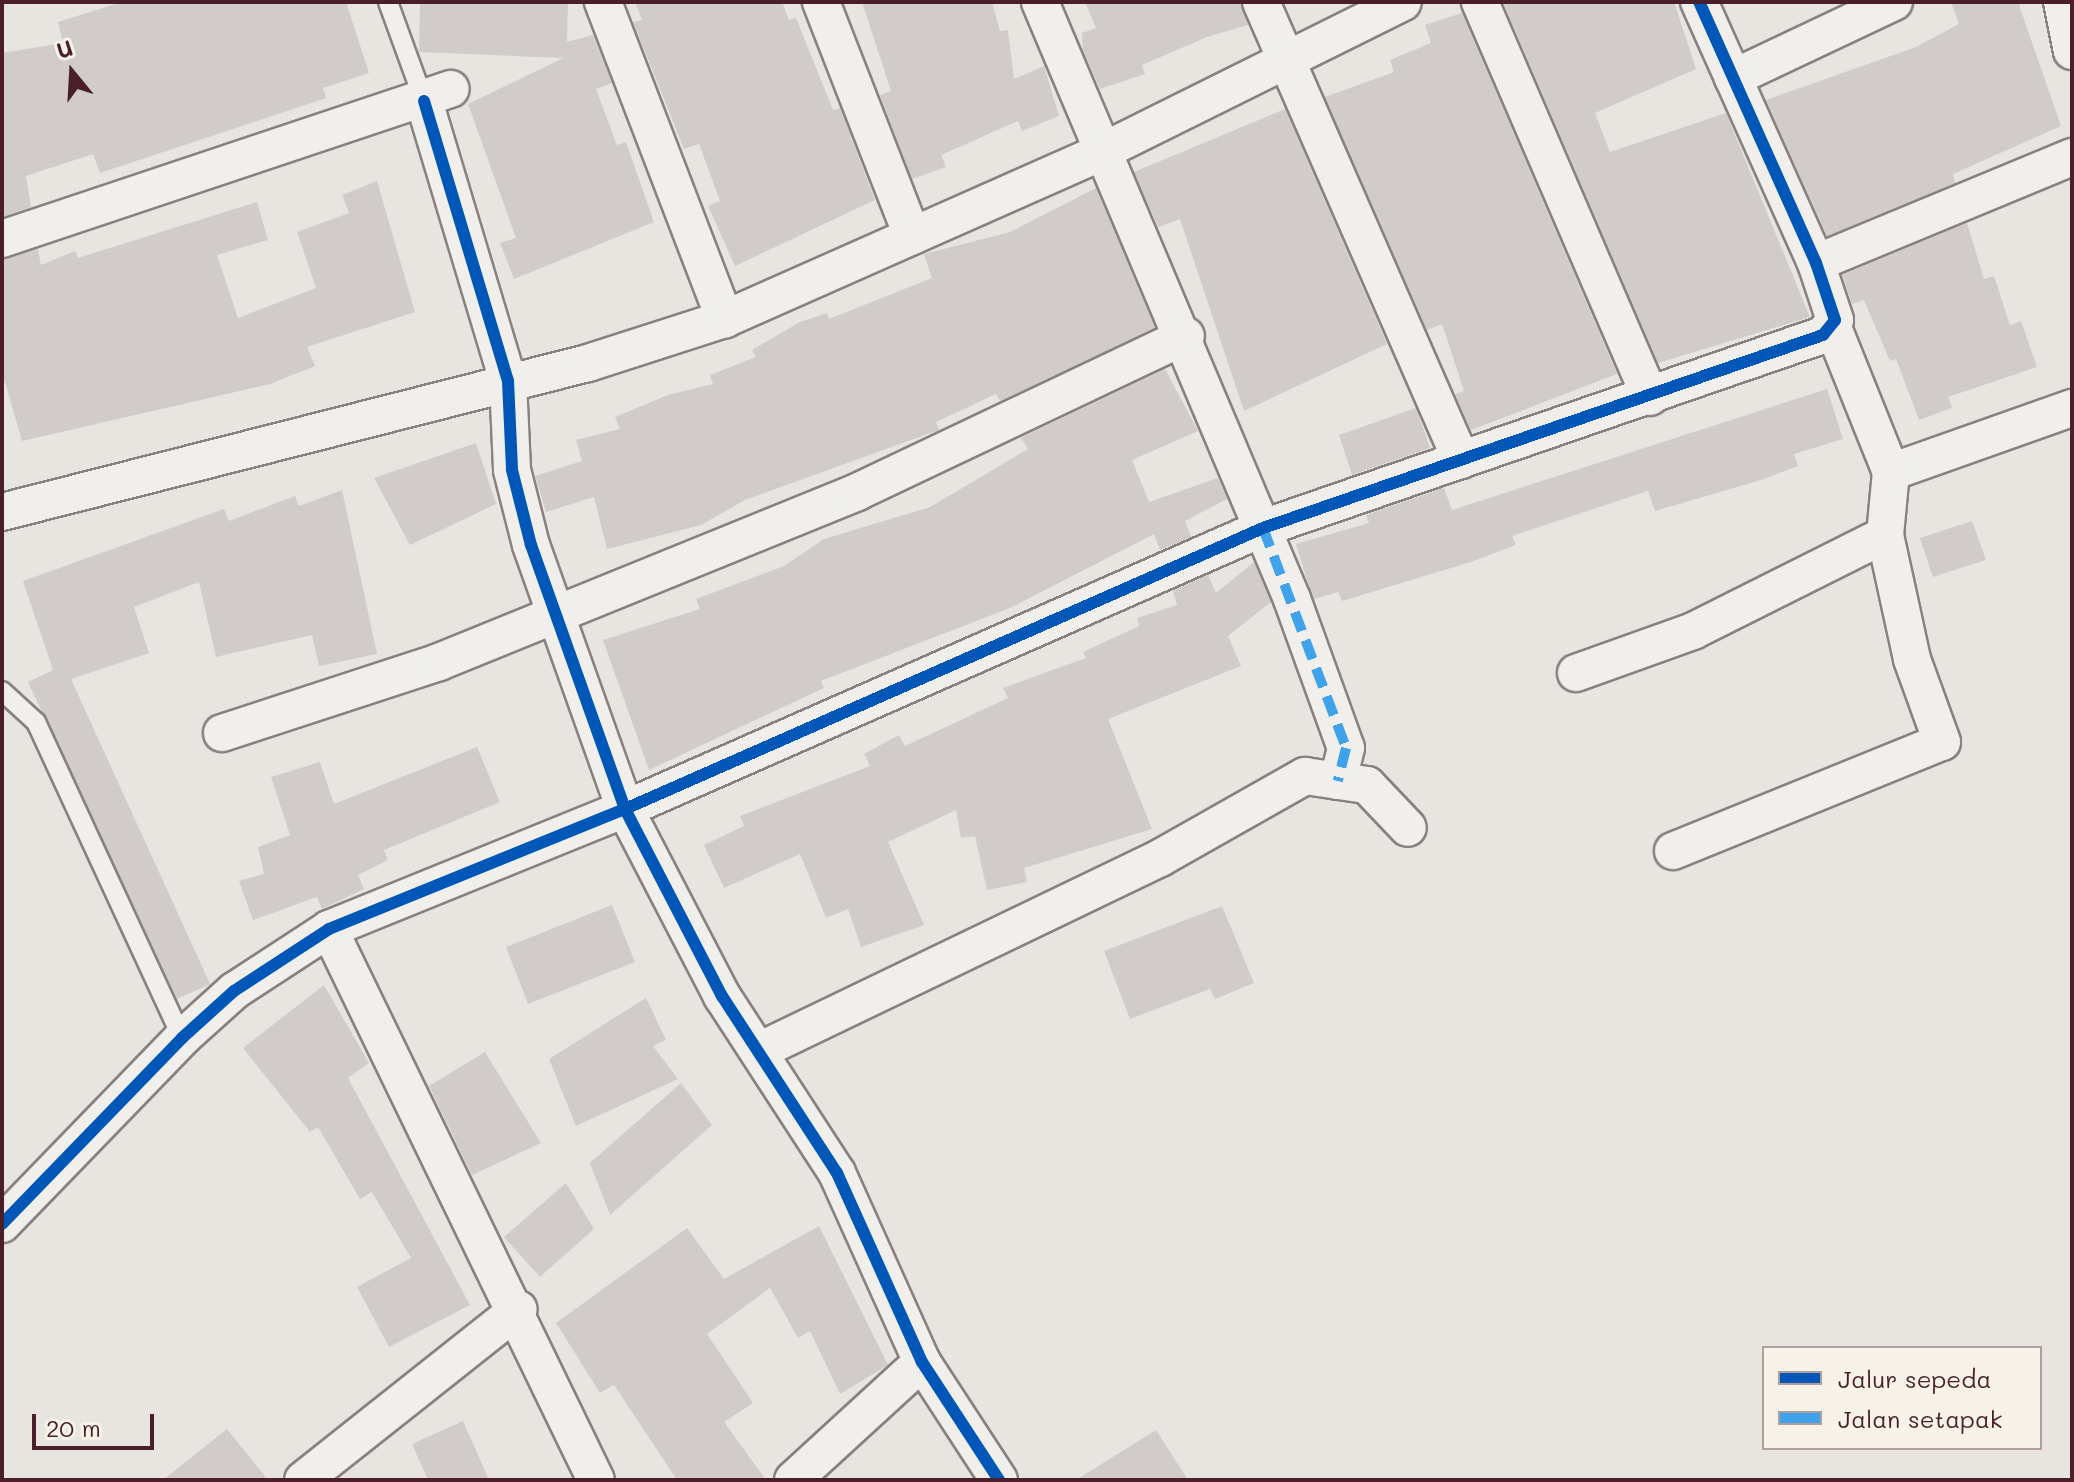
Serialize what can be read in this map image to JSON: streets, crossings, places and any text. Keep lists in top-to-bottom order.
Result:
{
  "legend": ["Jalur sepeda", "Jalan setapak"],
  "scale_bar": "20 m",
  "north": "top"
}
